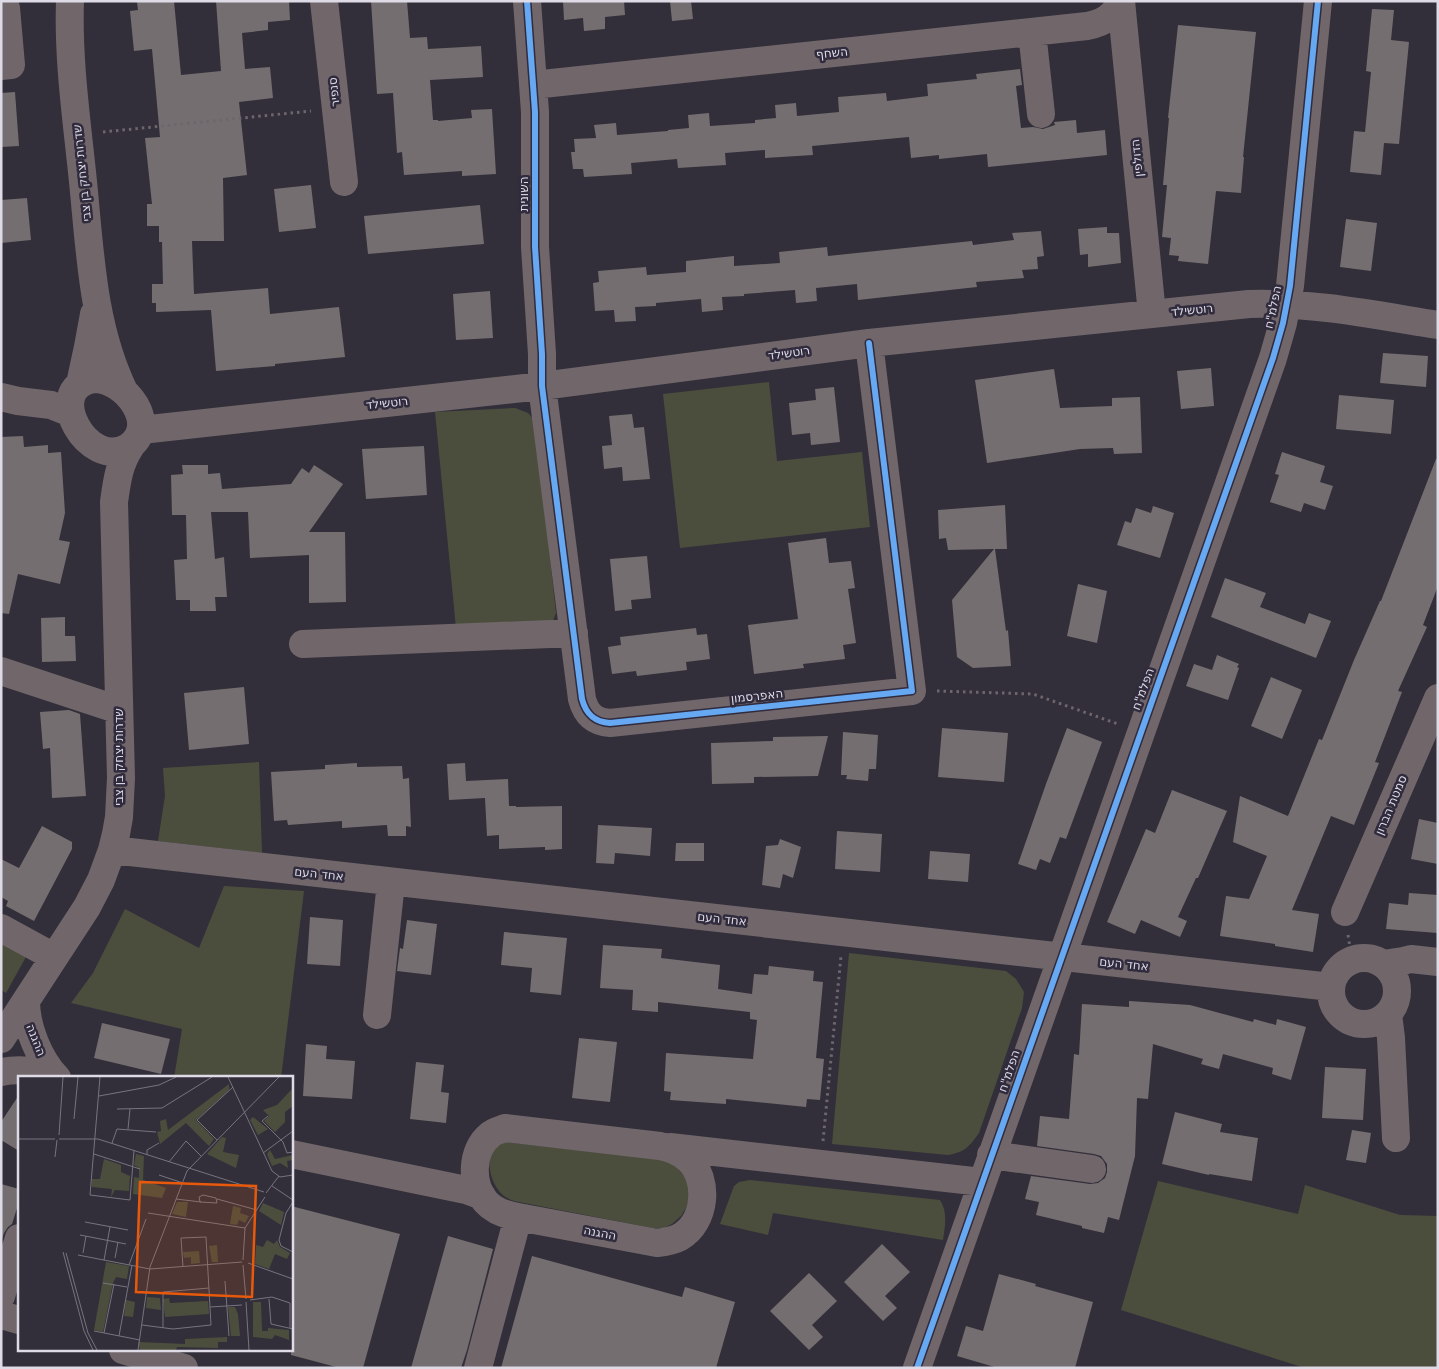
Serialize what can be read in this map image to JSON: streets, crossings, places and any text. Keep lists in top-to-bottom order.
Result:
{
  "streets": {
    "street": [
      "השחף",
      "סנפיר",
      "הדולפין",
      "שדרות יצחק בן צבי",
      "השונית",
      "הפלמ\"ח",
      "רוטשילד",
      "האפרסמון",
      "סמטת הברון",
      "אחד העם",
      "ההגנה"
    ]
  },
  "crossings": [
    ["השחף", "הדולפין"],
    ["השחף", "השונית"],
    ["הדולפין", "רוטשילד"],
    ["שדרות יצחק בן צבי", "רוטשילד"],
    ["שדרות יצחק בן צבי", "אחד העם"],
    ["שדרות יצחק בן צבי", "ההגנה"],
    ["השונית", "רוטשילד"],
    ["השונית", "האפרסמון"],
    ["הפלמ\"ח", "רוטשילד"],
    ["הפלמ\"ח", "אחד העם"],
    ["הפלמ\"ח", "ההגנה"],
    ["רוטשילד", "האפרסמון"]
  ]
}
